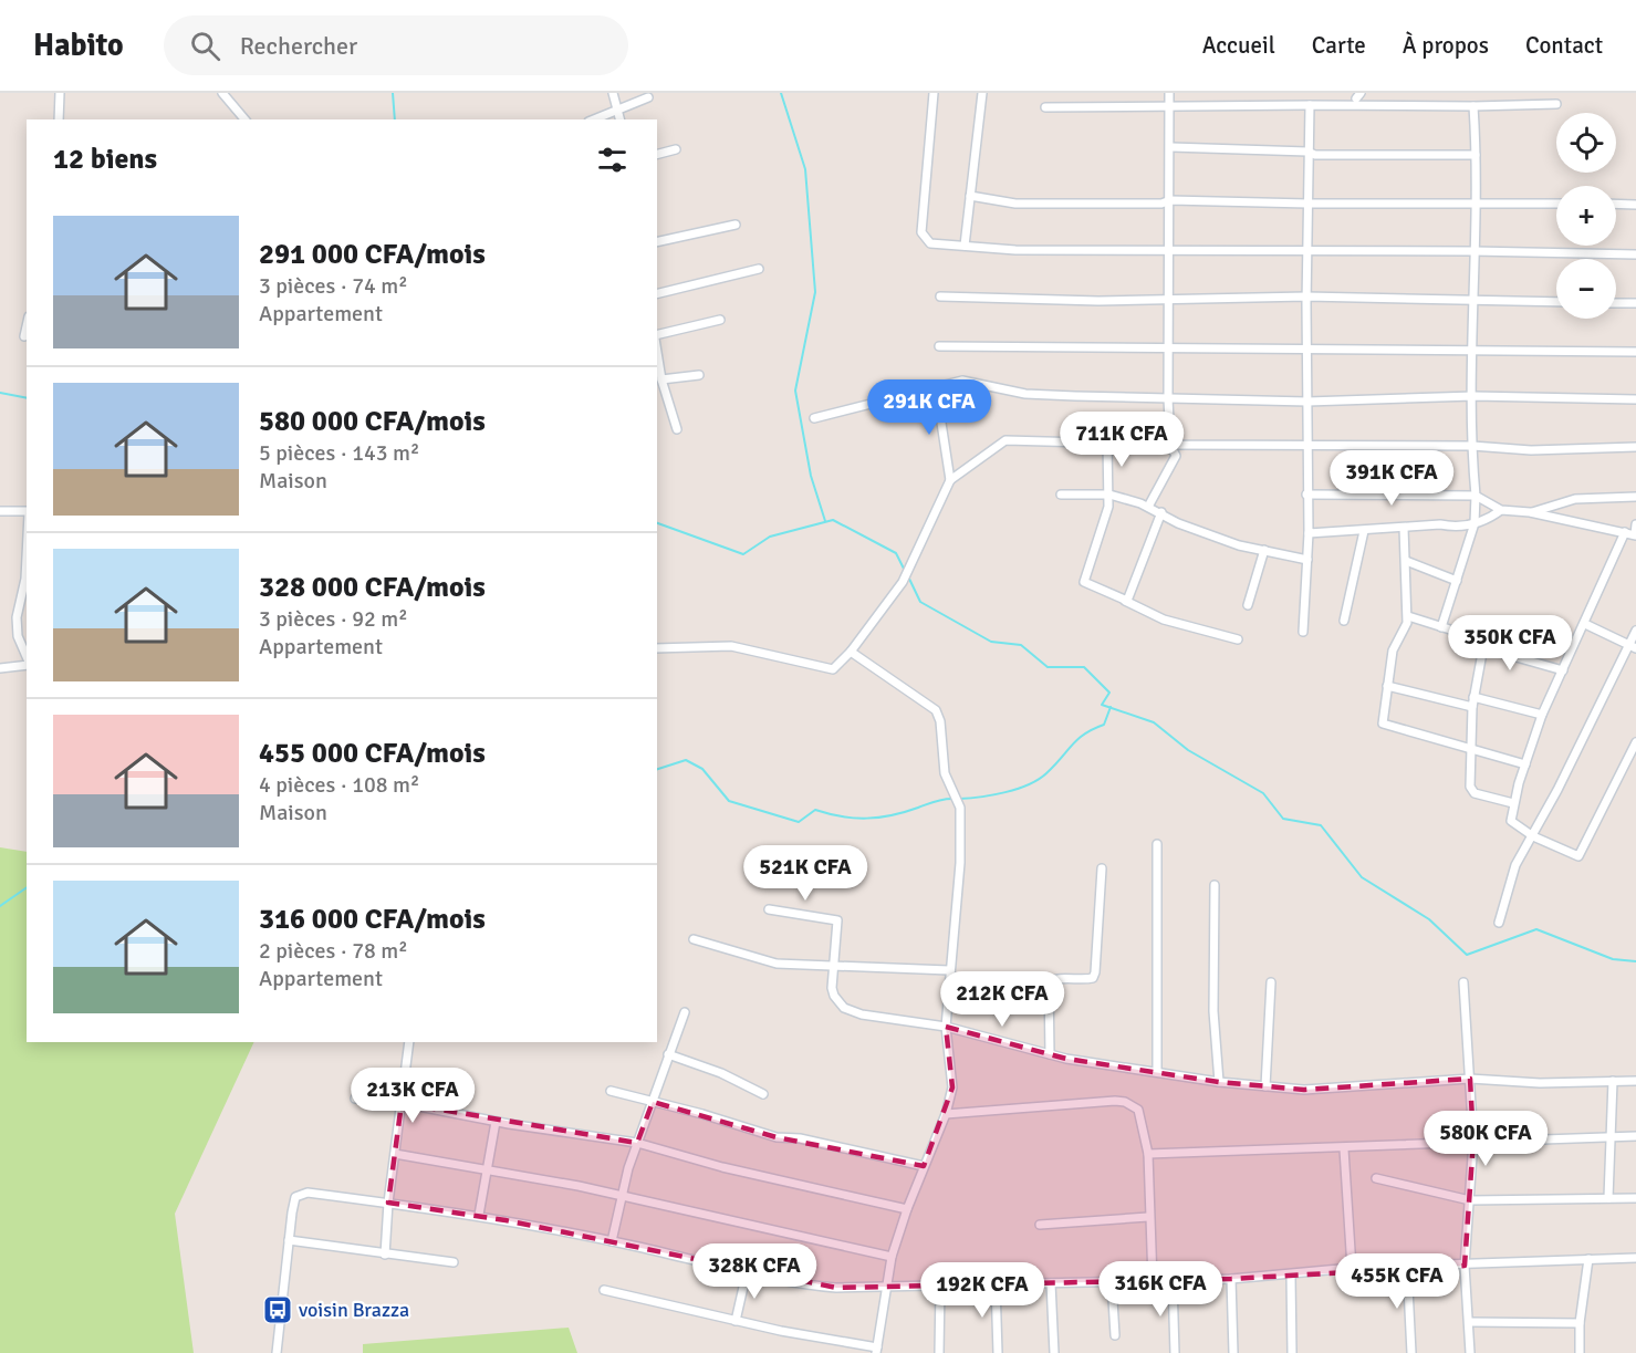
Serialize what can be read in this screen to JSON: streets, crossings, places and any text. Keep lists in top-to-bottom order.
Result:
{
  "places": {
    "bus stop": ["voisin Brazza"]
  },
  "page": {
    "header": "Habito",
    "search": "Rechercher",
    "nav": [
      "Accueil",
      "Carte",
      "À propos",
      "Contact"
    ],
    "map_buttons": ["+", "−"],
    "heading": "12 biens",
    "list": [
      {
        "name": "291 000 CFA/mois",
        "note": "3 pièces · 74 m² · Appartement"
      },
      {
        "name": "580 000 CFA/mois",
        "note": "5 pièces · 143 m² · Maison"
      },
      {
        "name": "328 000 CFA/mois",
        "note": "3 pièces · 92 m² · Appartement"
      },
      {
        "name": "455 000 CFA/mois",
        "note": "4 pièces · 108 m² · Maison"
      },
      {
        "name": "316 000 CFA/mois",
        "note": "2 pièces · 78 m² · Appartement"
      }
    ],
    "price": [
      "291K CFA",
      "711K CFA",
      "391K CFA",
      "350K CFA",
      "521K CFA",
      "212K CFA",
      "213K CFA",
      "580K CFA",
      "328K CFA",
      "455K CFA",
      "316K CFA",
      "192K CFA"
    ]
  }
}
